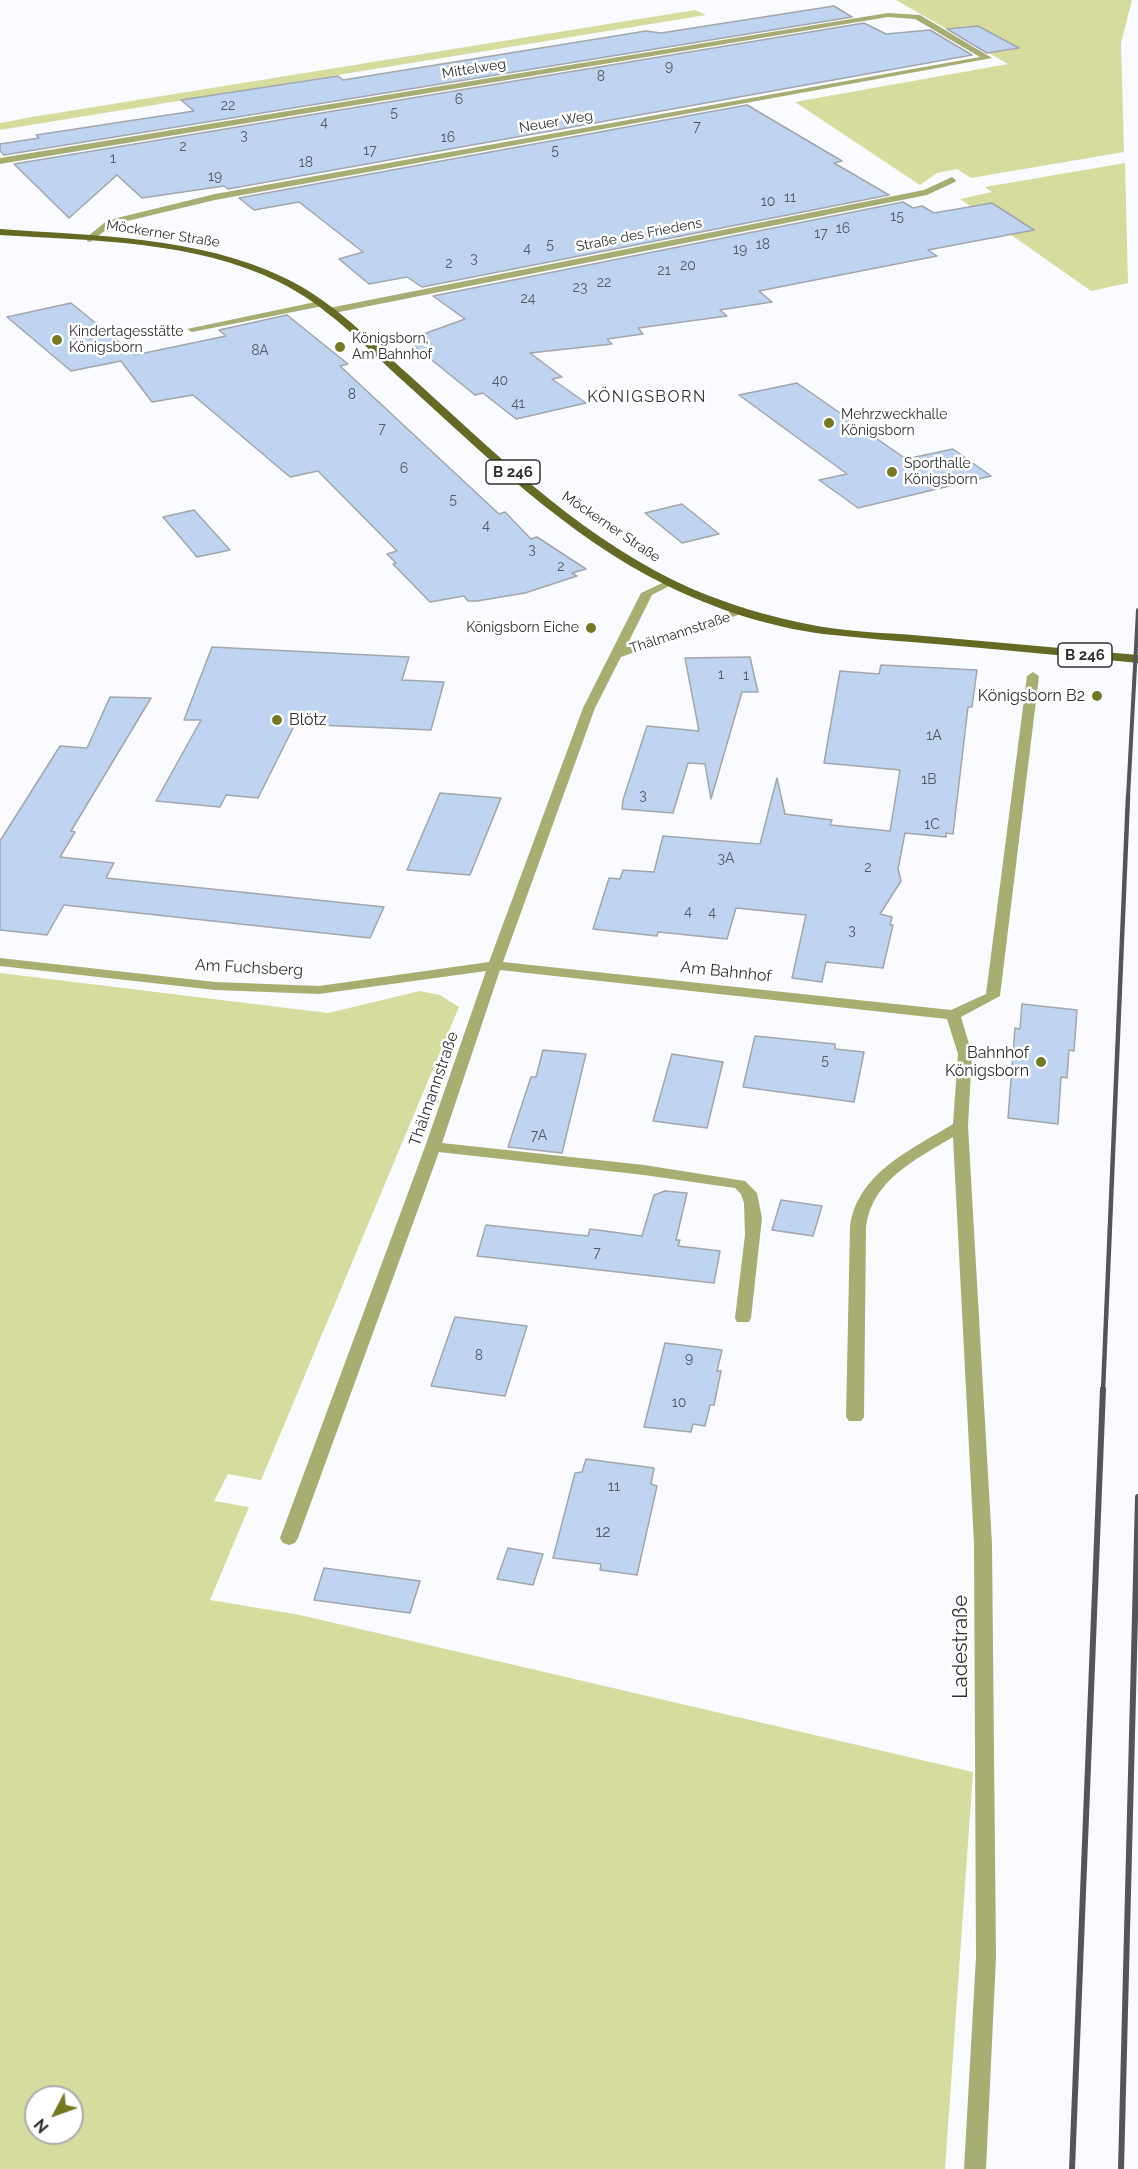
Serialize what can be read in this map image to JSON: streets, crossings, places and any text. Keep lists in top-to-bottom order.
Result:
{
  "streets": {
    "main road": ["Möckerner Straße", "B 246"],
    "street": [
      "Mittelweg",
      "Neuer Weg",
      "Straße des Friedens",
      "Thälmannstraße",
      "Am Fuchsberg",
      "Am Bahnhof",
      "Ladestraße"
    ]
  },
  "crossings": [
    ["Mittelweg", "Neuer Weg"],
    ["Neuer Weg", "Möckerner Straße"],
    ["Möckerner Straße", "Straße des Friedens"],
    ["Möckerner Straße", "Thälmannstraße"],
    ["Thälmannstraße", "Am Fuchsberg"],
    ["Thälmannstraße", "Am Bahnhof"],
    ["Am Fuchsberg", "Am Bahnhof"]
  ],
  "districts": ["KÖNIGSBORN"],
  "places": [
    "Kindertagesstätte Königsborn",
    "Königsborn, Am Bahnhof",
    "Mehrzweckhalle Königsborn",
    "Sporthalle Königsborn",
    "Königsborn Eiche",
    "Königsborn B2",
    "Blötz",
    "Bahnhof Königsborn"
  ],
  "house_numbers": [
    "9",
    "8",
    "6",
    "22",
    "5",
    "4",
    "7",
    "3",
    "16",
    "2",
    "17",
    "5",
    "1",
    "18",
    "19",
    "11",
    "10",
    "15",
    "16",
    "17",
    "5",
    "18",
    "4",
    "19",
    "3",
    "2",
    "20",
    "21",
    "22",
    "23",
    "24",
    "8A",
    "40",
    "8",
    "41",
    "7",
    "6",
    "5",
    "4",
    "3",
    "2",
    "1",
    "1",
    "1A",
    "1B",
    "3",
    "1C",
    "3A",
    "2",
    "4",
    "4",
    "3",
    "5",
    "7A",
    "7",
    "8",
    "9",
    "10",
    "11",
    "12"
  ],
  "north": "bottom left"
}
